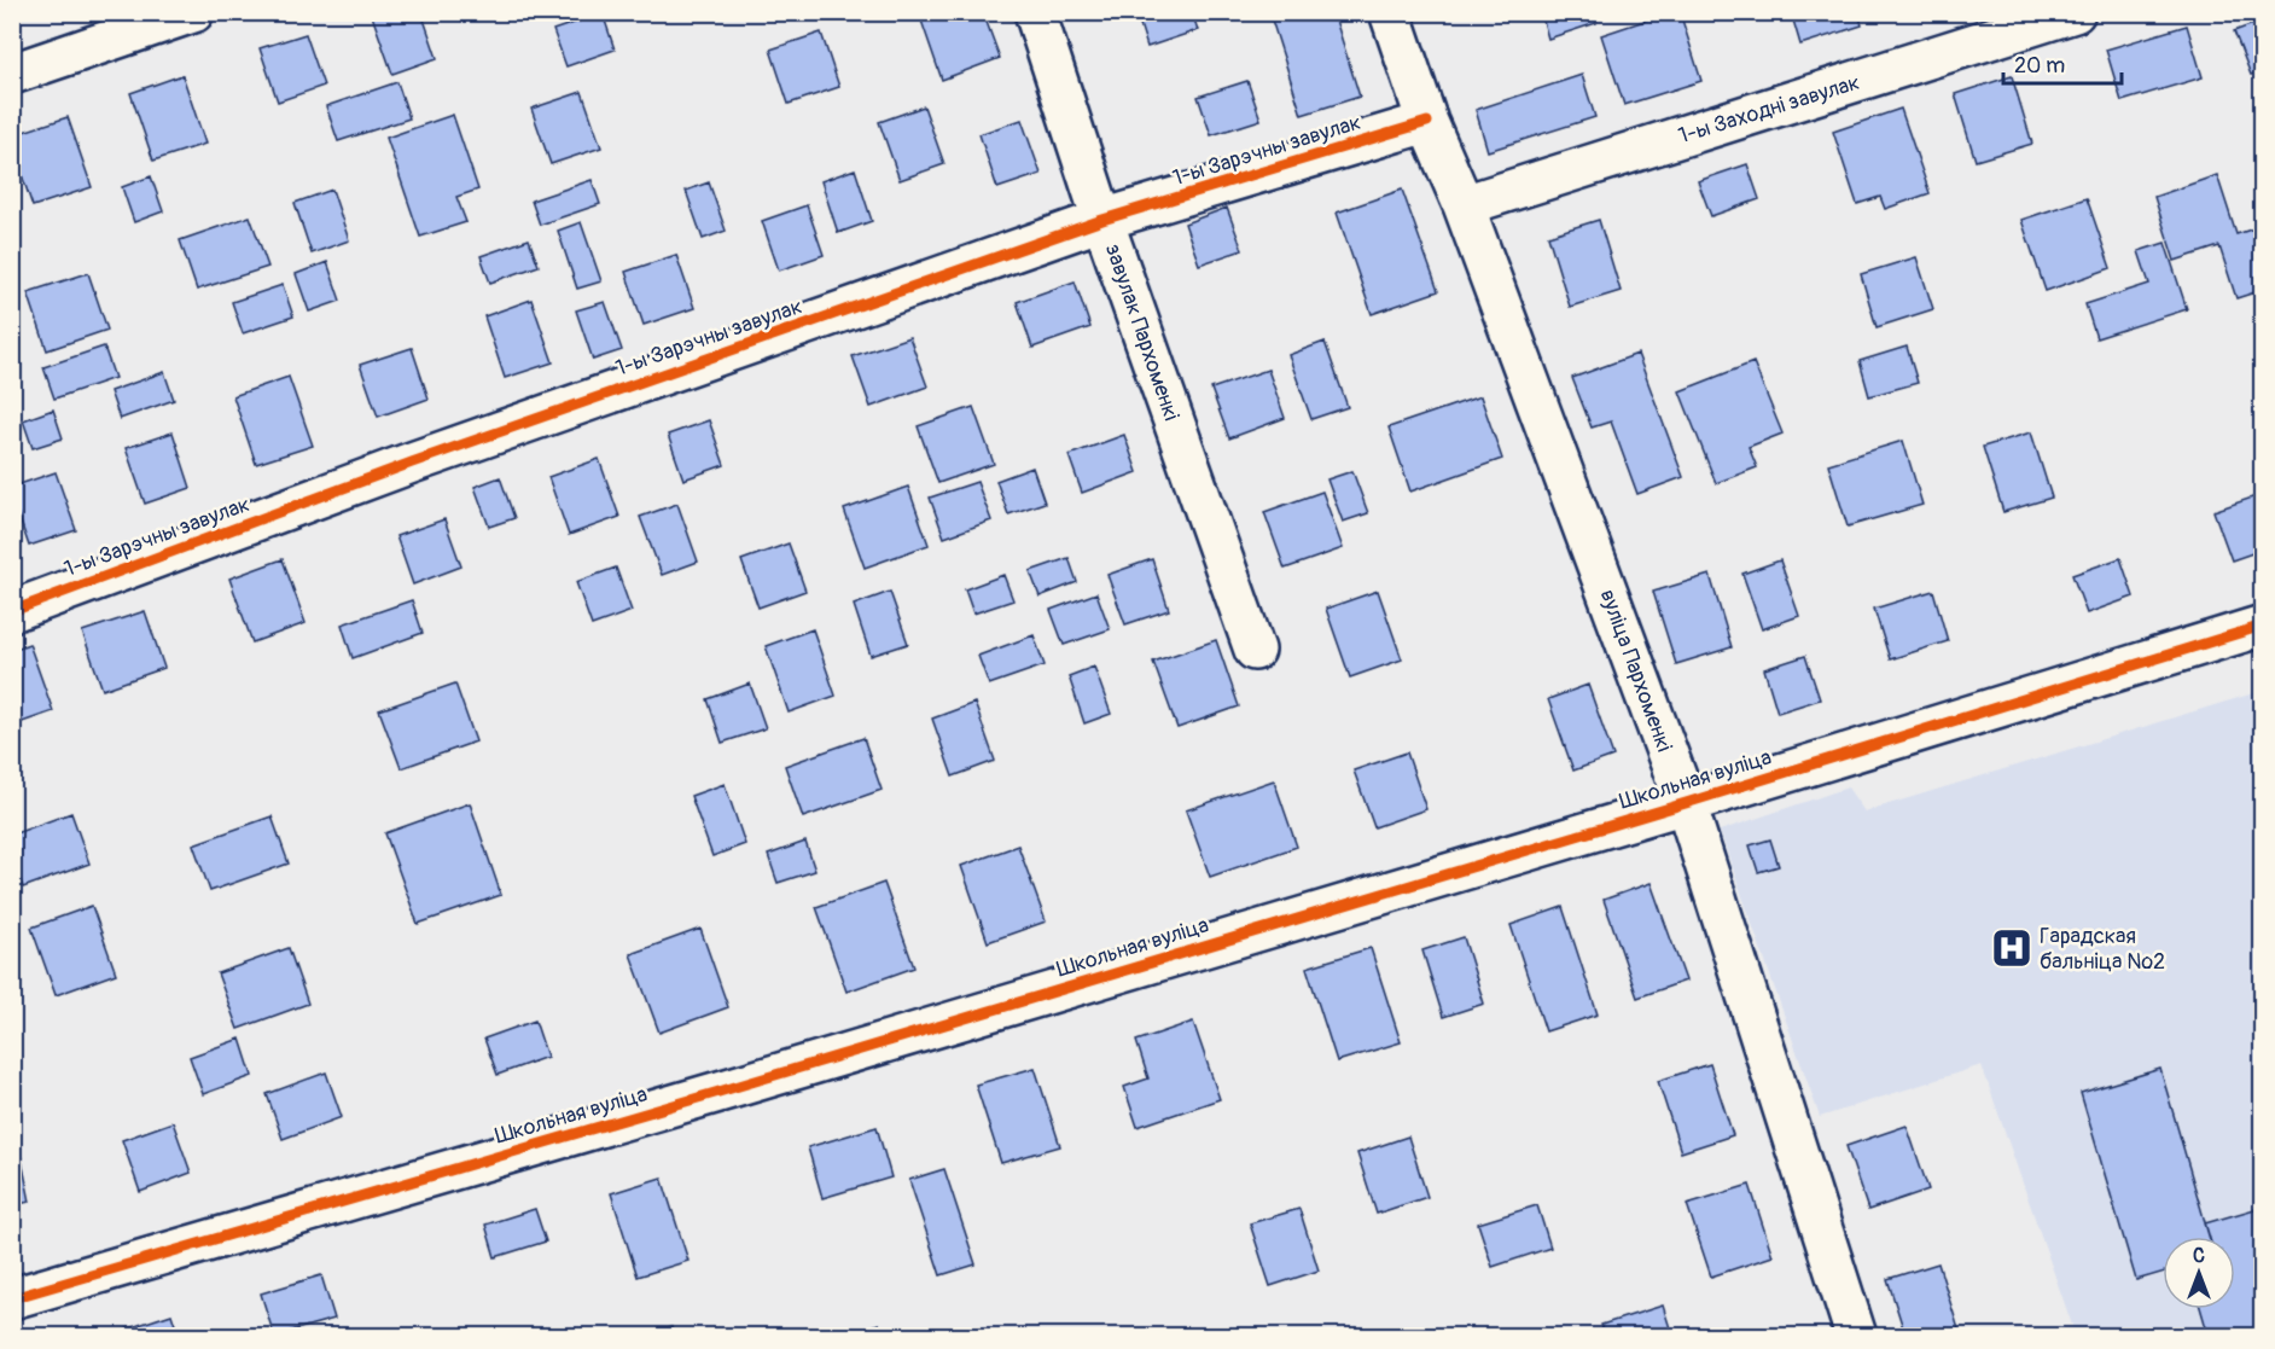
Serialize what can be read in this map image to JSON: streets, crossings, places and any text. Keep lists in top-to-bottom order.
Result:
{
  "streets": {
    "street": [
      "1-ы Заходні завулак",
      "1-ы Зарэчны завулак",
      "завулак Пархоменкі",
      "вуліца Пархоменкі",
      "Школьная вуліца"
    ]
  },
  "crossings": [
    ["1-ы Заходні завулак", "вуліца Пархоменкі"],
    ["1-ы Зарэчны завулак", "завулак Пархоменкі"],
    ["1-ы Зарэчны завулак", "вуліца Пархоменкі"],
    ["вуліца Пархоменкі", "Школьная вуліца"]
  ],
  "places": {
    "hospital": ["Гарадская бальніца №2"]
  },
  "scale_bar": "20 m",
  "north": "top"
}
